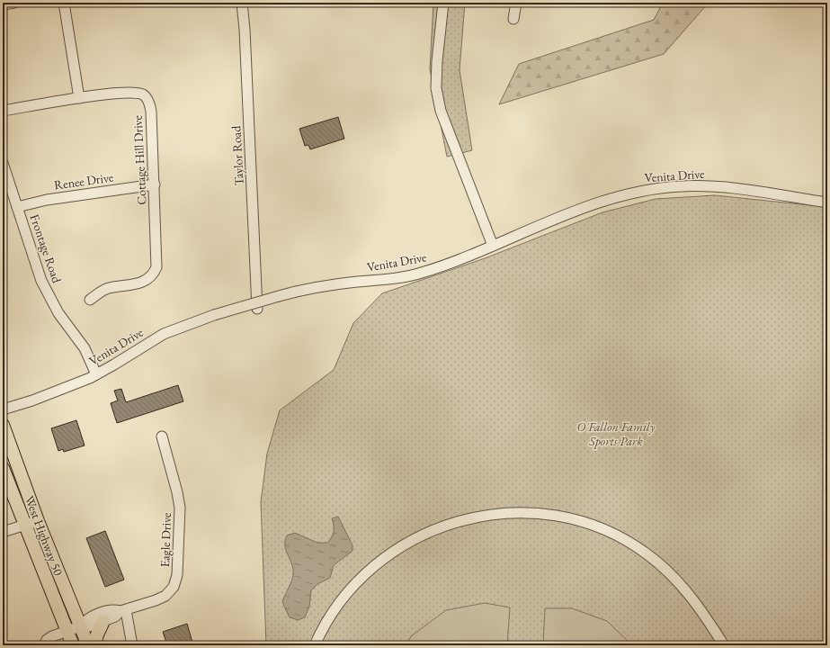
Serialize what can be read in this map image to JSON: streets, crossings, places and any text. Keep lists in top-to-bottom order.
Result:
{
  "streets": {
    "main road": ["West Highway 50"],
    "street": [
      "Taylor Road",
      "Cottage Hill Drive",
      "Venita Drive",
      "Renee Drive",
      "Frontage Road",
      "Eagle Drive"
    ]
  },
  "crossings": [
    ["Cottage Hill Drive", "Renee Drive"],
    ["Venita Drive", "Frontage Road"],
    ["Renee Drive", "Frontage Road"],
    ["West Highway 50", "Eagle Drive"]
  ],
  "parks": ["O'Fallon Family Sports Park"]
}
